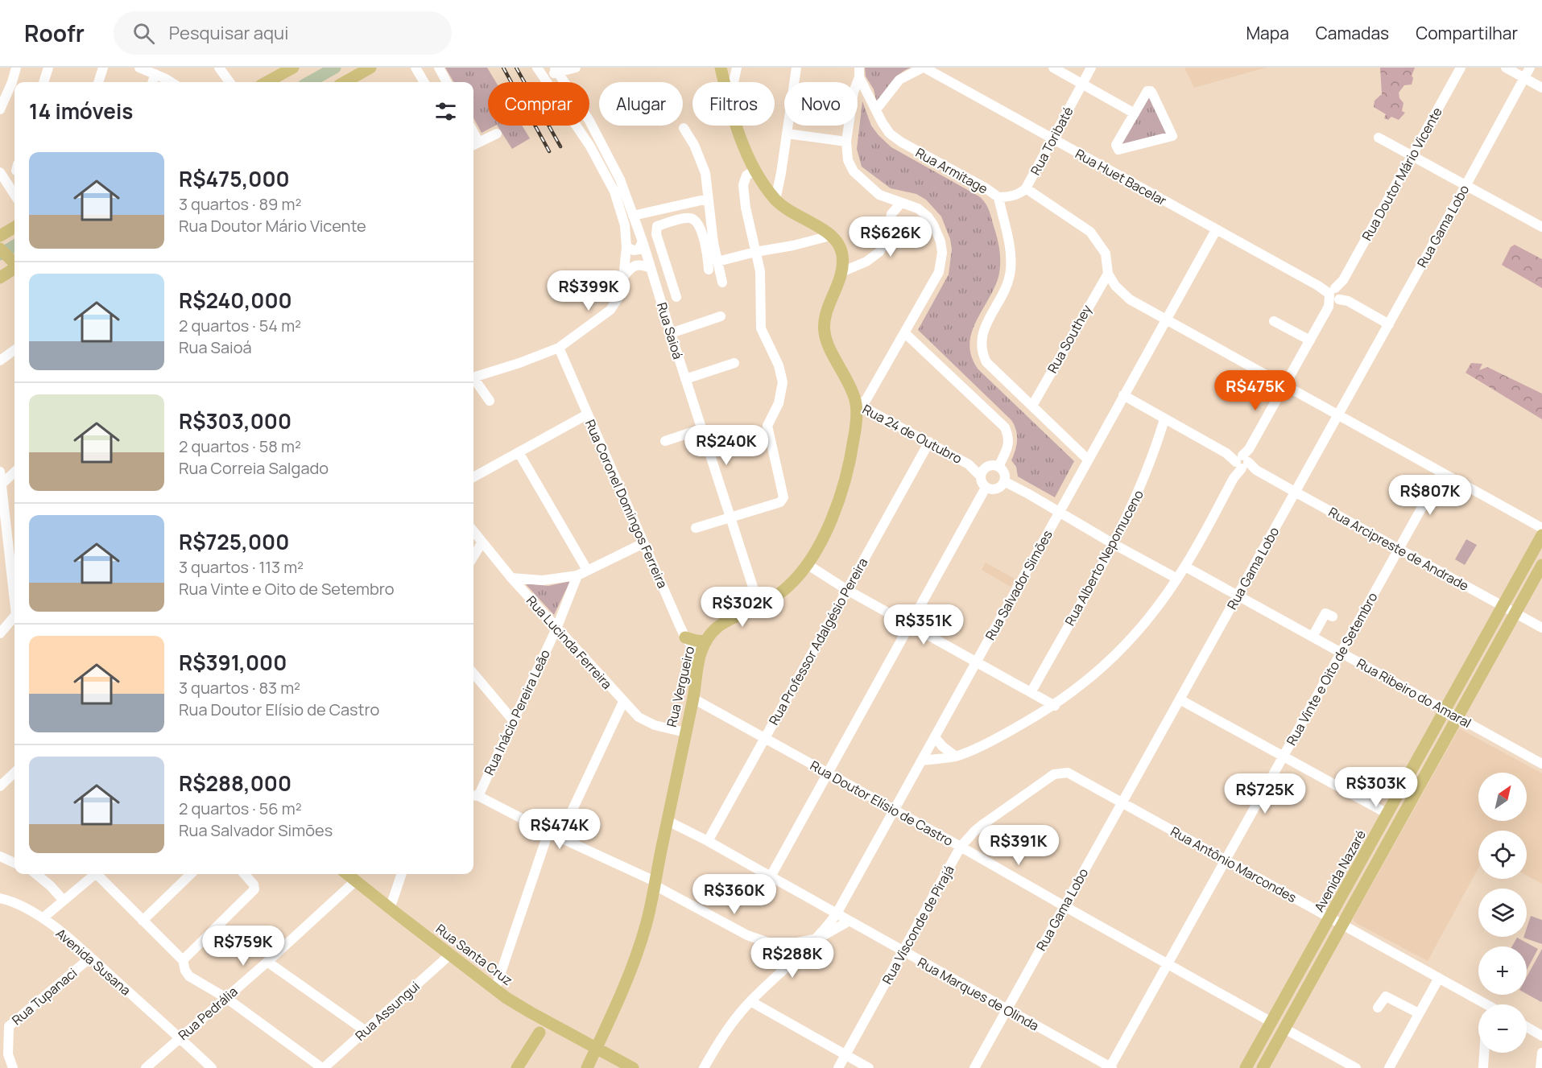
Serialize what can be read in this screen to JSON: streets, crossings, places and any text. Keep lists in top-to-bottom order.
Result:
{
  "streets": {
    "main road": ["Rua Vergueiro", "Avenida Nazaré", "Rua Santa Cruz"],
    "street": [
      "Rua Toribaté",
      "Rua Armitage",
      "Rua Doutor Mário Vicente",
      "Rua Huet Bacelar",
      "Rua Gama Lobo",
      "Rua Saioá",
      "Rua Southey",
      "Rua 24 de Outubro",
      "Rua Coronel Domingos Ferreira",
      "Rua Arcipreste de Andrade",
      "Rua Alberto Nepomuceno",
      "Rua Salvador Simões",
      "Rua Professor Adalgésio Pereira",
      "Rua Lucinda Ferreira",
      "Rua Vinte e Oito de Setembro",
      "Rua Ribeiro do Amaral",
      "Rua Inácio Pereira Leão",
      "Rua Doutor Elísio de Castro",
      "Rua Antônio Marcondes",
      "Rua Visconde de Pirajá",
      "Avenida Susana",
      "Rua Marques de Olinda",
      "Rua Tupanaci",
      "Rua Assungui",
      "Rua Pedrália"
    ]
  },
  "crossings": [
    ["Rua Toribaté", "Rua Armitage"],
    ["Rua Toribaté", "Rua Huet Bacelar"],
    ["Rua Armitage", "Rua Southey"],
    ["Rua Armitage", "Rua Salvador Simões"],
    ["Rua Doutor Mário Vicente", "Rua Huet Bacelar"],
    ["Rua Doutor Mário Vicente", "Rua Arcipreste de Andrade"],
    ["Rua Doutor Mário Vicente", "Rua Salvador Simões"],
    ["Rua Doutor Mário Vicente", "Rua Ribeiro do Amaral"],
    ["Rua Huet Bacelar", "Rua Gama Lobo"],
    ["Rua Huet Bacelar", "Rua Salvador Simões"],
    ["Rua Gama Lobo", "Rua Arcipreste de Andrade"],
    ["Rua Gama Lobo", "Rua Ribeiro do Amaral"],
    ["Rua Gama Lobo", "Rua Doutor Elísio de Castro"],
    ["Rua Gama Lobo", "Rua Antônio Marcondes"],
    ["Rua Gama Lobo", "Rua Marques de Olinda"],
    ["Rua Saioá", "Rua Vergueiro"],
    ["Rua 24 de Outubro", "Rua Professor Adalgésio Pereira"],
    ["Rua 24 de Outubro", "Rua Vergueiro"],
    ["Rua Coronel Domingos Ferreira", "Rua Vergueiro"],
    ["Rua Arcipreste de Andrade", "Rua Vinte e Oito de Setembro"],
    ["Rua Arcipreste de Andrade", "Avenida Nazaré"],
    ["Rua Salvador Simões", "Rua Doutor Elísio de Castro"],
    ["Rua Salvador Simões", "Rua Marques de Olinda"],
    ["Rua Professor Adalgésio Pereira", "Rua Doutor Elísio de Castro"],
    ["Rua Professor Adalgésio Pereira", "Rua Marques de Olinda"],
    ["Rua Lucinda Ferreira", "Rua Vergueiro"],
    ["Rua Lucinda Ferreira", "Rua Inácio Pereira Leão"],
    ["Rua Vinte e Oito de Setembro", "Rua Ribeiro do Amaral"],
    ["Rua Vinte e Oito de Setembro", "Rua Doutor Elísio de Castro"],
    ["Rua Vinte e Oito de Setembro", "Rua Antônio Marcondes"],
    ["Rua Vinte e Oito de Setembro", "Rua Marques de Olinda"],
    ["Rua Vergueiro", "Rua Doutor Elísio de Castro"],
    ["Rua Vergueiro", "Rua Santa Cruz"],
    ["Rua Vergueiro", "Rua Marques de Olinda"],
    ["Rua Ribeiro do Amaral", "Avenida Nazaré"],
    ["Rua Doutor Elísio de Castro", "Avenida Nazaré"],
    ["Rua Doutor Elísio de Castro", "Rua Visconde de Pirajá"],
    ["Rua Antônio Marcondes", "Avenida Nazaré"],
    ["Rua Antônio Marcondes", "Rua Visconde de Pirajá"],
    ["Rua Visconde de Pirajá", "Rua Marques de Olinda"],
    ["Rua Santa Cruz", "Rua Assungui"],
    ["Rua Santa Cruz", "Rua Pedrália"],
    ["Avenida Susana", "Rua Tupanaci"],
    ["Avenida Susana", "Rua Pedrália"]
  ],
  "north": "top right",
  "page": {
    "header": "Roofr",
    "search": "Pesquisar aqui",
    "nav": ["Mapa", "Camadas", "Compartilhar"],
    "chip": [
      "Comprar",
      "Alugar",
      "Filtros",
      "Novo"
    ],
    "heading": "14 imóveis",
    "list": [
      {
        "name": "R$475,000",
        "note": "3 quartos · 89 m² · Rua Doutor Mário Vicente"
      },
      {
        "name": "R$240,000",
        "note": "2 quartos · 54 m² · Rua Saioá"
      },
      {
        "name": "R$303,000",
        "note": "2 quartos · 58 m² · Rua Correia Salgado"
      },
      {
        "name": "R$725,000",
        "note": "3 quartos · 113 m² · Rua Vinte e Oito de Setembro"
      },
      {
        "name": "R$391,000",
        "note": "3 quartos · 83 m² · Rua Doutor Elísio de Castro"
      },
      {
        "name": "R$288,000",
        "note": "2 quartos · 56 m² · Rua Salvador Simões"
      }
    ],
    "price": [
      "R$626K",
      "R$399K",
      "R$475K",
      "R$240K",
      "R$807K",
      "R$302K",
      "R$351K",
      "R$303K",
      "R$725K",
      "R$474K",
      "R$391K",
      "R$360K",
      "R$759K",
      "R$288K"
    ],
    "map_buttons": ["+", "−"]
  }
}
